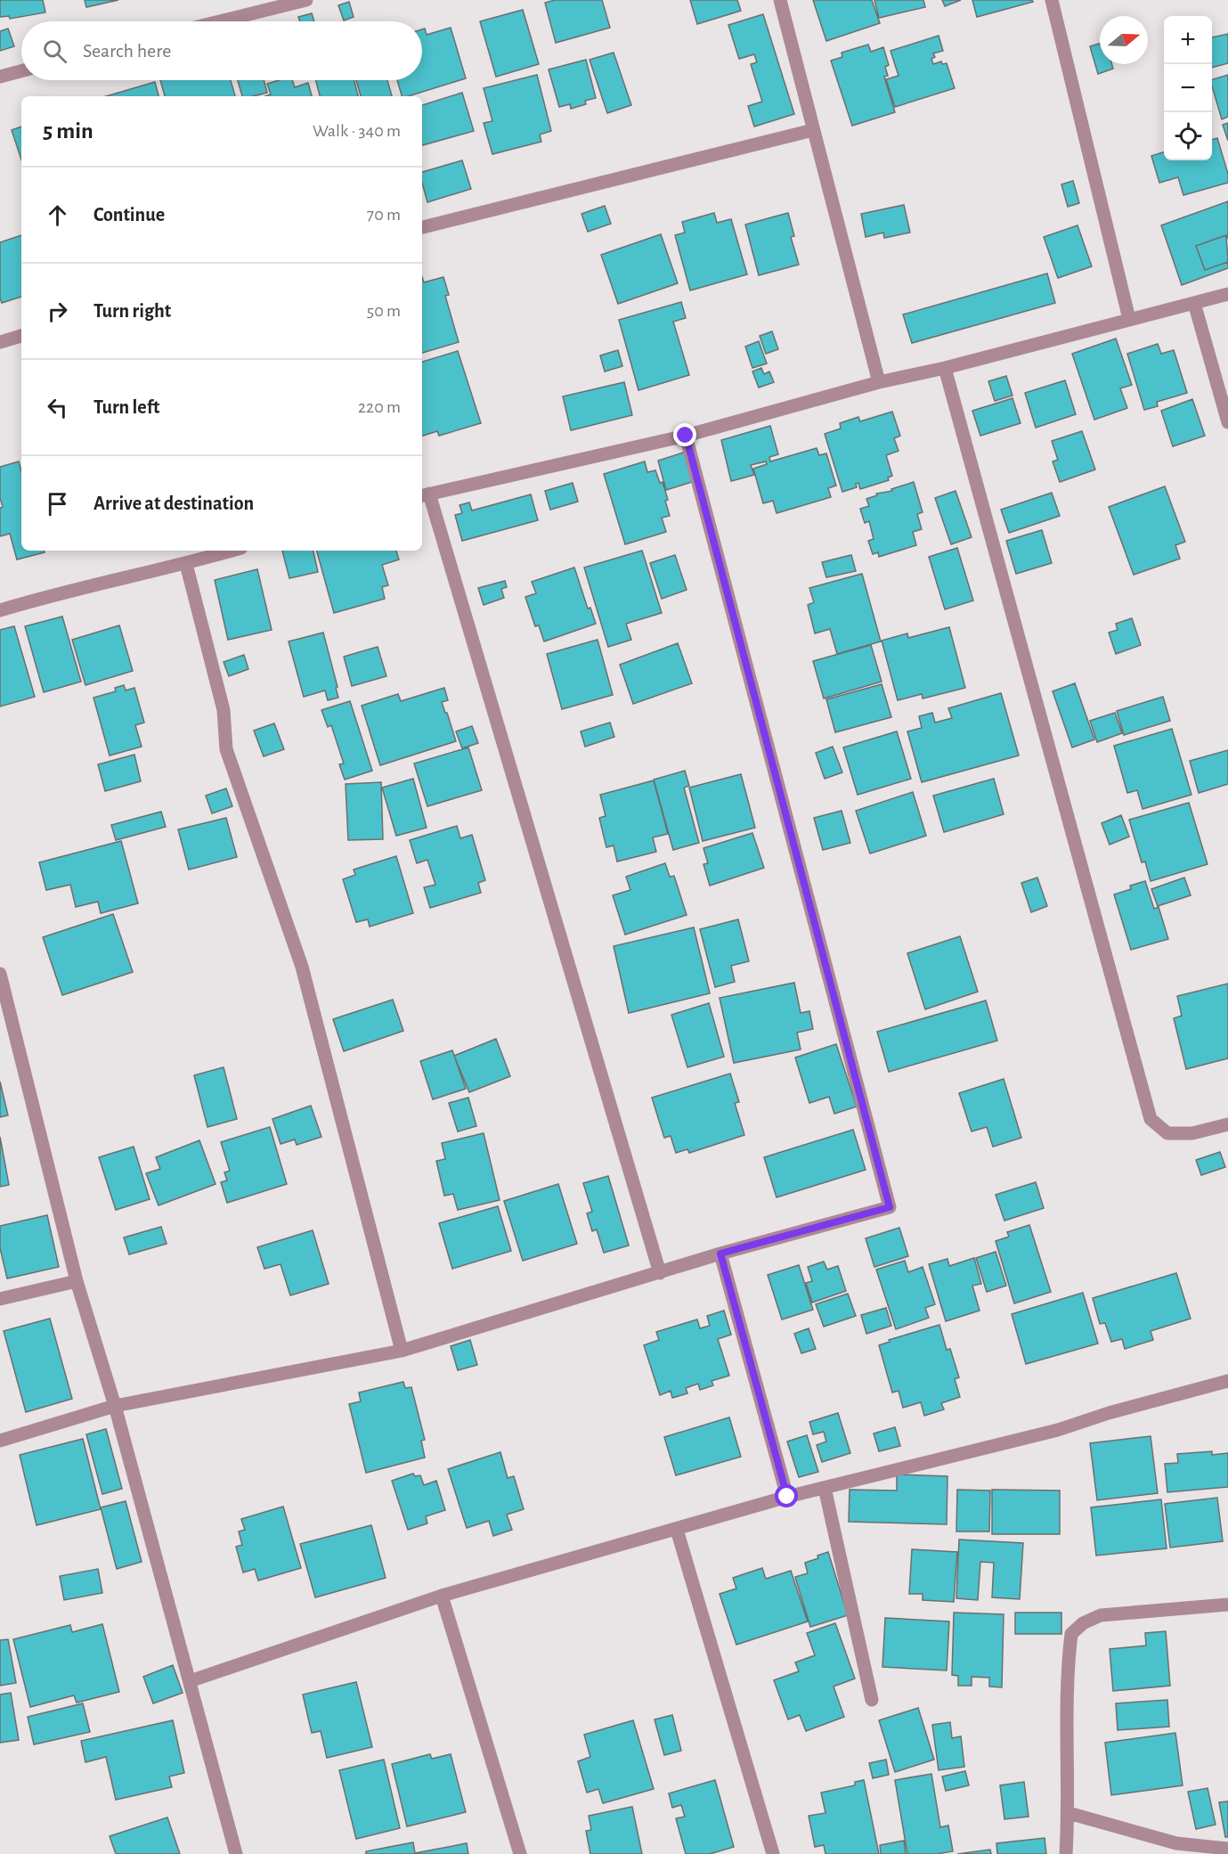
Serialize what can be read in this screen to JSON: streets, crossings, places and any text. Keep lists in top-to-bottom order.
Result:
{
  "north": "right",
  "page": {
    "map_buttons": ["+", "−"],
    "search": "Search here",
    "heading": ["5 min", "Walk · 340 m"],
    "list": [
      ["Continue", "70 m"],
      ["Turn right", "50 m"],
      ["Turn left", "220 m"],
      "Arrive at destination"
    ]
  }
}
